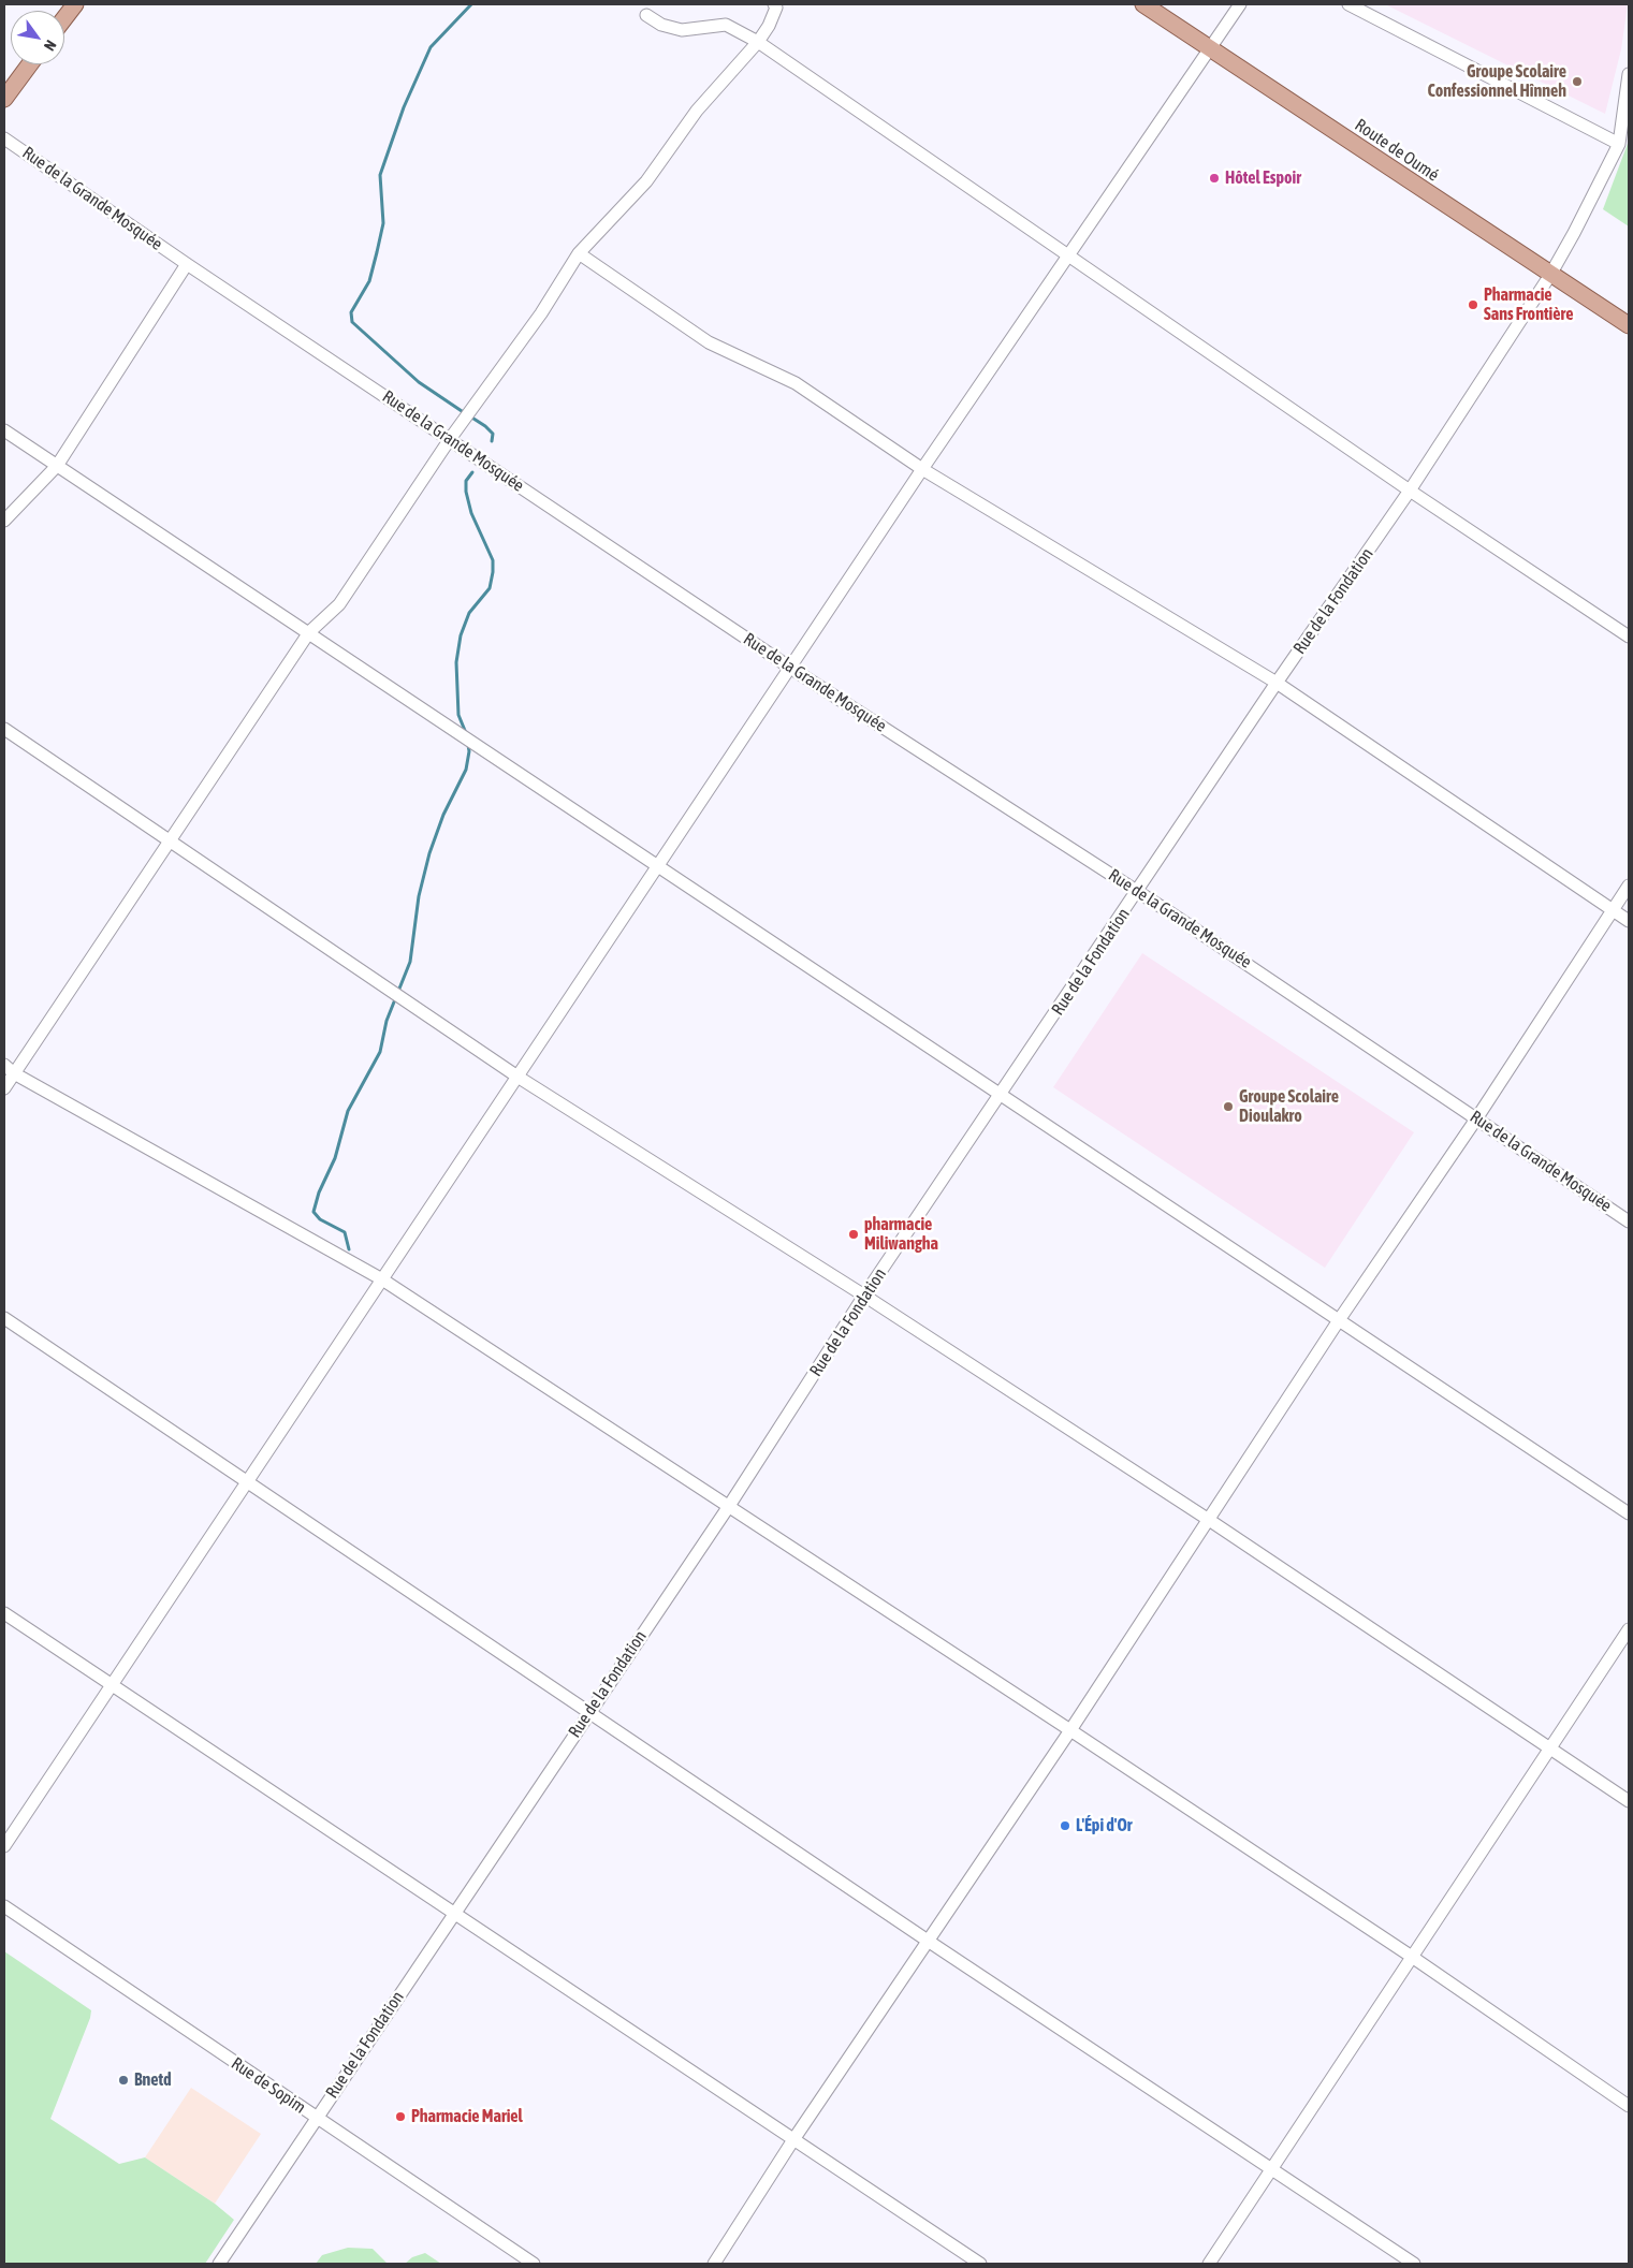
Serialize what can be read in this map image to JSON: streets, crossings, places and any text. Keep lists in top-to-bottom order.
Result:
{
  "streets": {
    "main road": ["Route de Oumé"],
    "street": ["Rue de la Grande Mosquée", "Rue de la Fondation", "Rue de Sopim"]
  },
  "crossings": [
    ["Route de Oumé", "Rue de la Fondation"],
    ["Rue de la Grande Mosquée", "Rue de la Fondation"],
    ["Rue de la Fondation", "Rue de Sopim"]
  ],
  "places": [
    "Groupe Scolaire Confessionnel Hînneh",
    "Hôtel Espoir",
    "Pharmacie Sans Frontière",
    "Groupe Scolaire Dioulakro",
    "pharmacie Miliwangha",
    "L'Épi d'Or",
    "Bnetd",
    "Pharmacie Mariel"
  ],
  "north": "bottom right"
}
